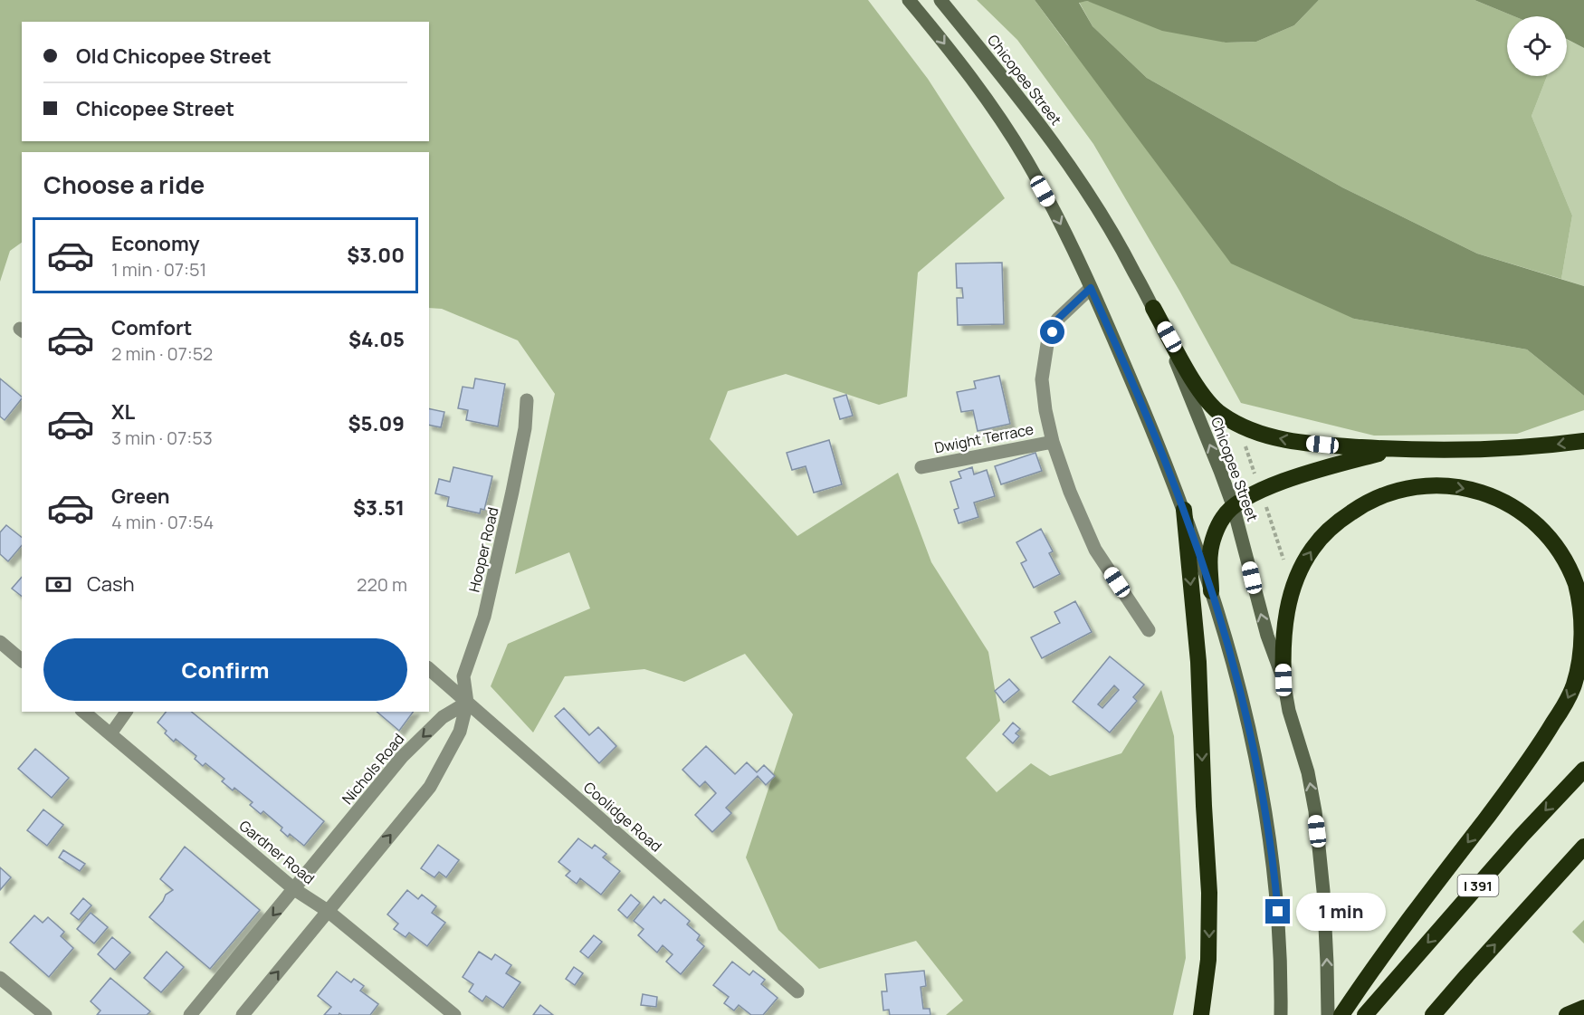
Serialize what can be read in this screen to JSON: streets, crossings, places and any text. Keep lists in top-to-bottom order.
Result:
{
  "streets": {
    "highway": ["I 391"],
    "main road": ["Chicopee Street"],
    "street": [
      "Dwight Terrace",
      "Hooper Road",
      "Nichols Road",
      "Coolidge Road",
      "Gardner Road"
    ]
  },
  "crossings": [
    ["Hooper Road", "Nichols Road"],
    ["Hooper Road", "Coolidge Road"],
    ["Nichols Road", "Coolidge Road"],
    ["Nichols Road", "Gardner Road"]
  ],
  "page": {
    "banner": ["Old Chicopee Street", "Chicopee Street"],
    "heading": "Choose a ride",
    "list": [
      {
        "name": "Economy",
        "note": "1 min · 07:51",
        "value": "$3.00"
      },
      {
        "name": "Comfort",
        "note": "2 min · 07:52",
        "value": "$4.05"
      },
      {
        "name": "XL",
        "note": "3 min · 07:53",
        "value": "$5.09"
      },
      {
        "name": "Green",
        "note": "4 min · 07:54",
        "value": "$3.51"
      }
    ],
    "pay": ["Cash", "220 m"],
    "buttons": "Confirm",
    "bubble": "1 min"
  }
}
